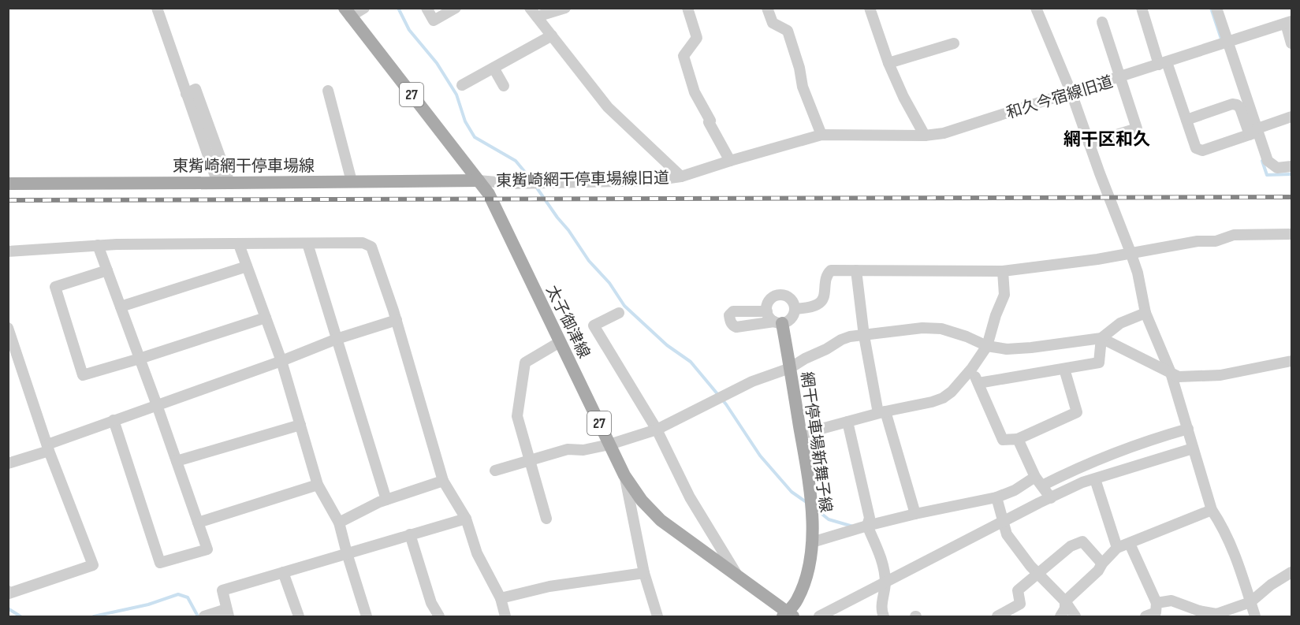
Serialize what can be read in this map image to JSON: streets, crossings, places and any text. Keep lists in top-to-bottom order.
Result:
{
  "streets": {
    "main road": [
      "27",
      "東觜崎網干停車場線",
      "太子御津線",
      "網干停車場新舞子線"
    ],
    "street": ["和久今宿線旧道", "東觜崎網干停車場線旧道"]
  },
  "crossings": [
    ["和久今宿線旧道", "東觜崎網干停車場線旧道"],
    ["東觜崎網干停車場線", "東觜崎網干停車場線旧道"],
    ["東觜崎網干停車場線", "太子御津線"],
    ["東觜崎網干停車場線旧道", "太子御津線"],
    ["太子御津線", "網干停車場新舞子線"]
  ],
  "districts": ["網干区和久"]
}
